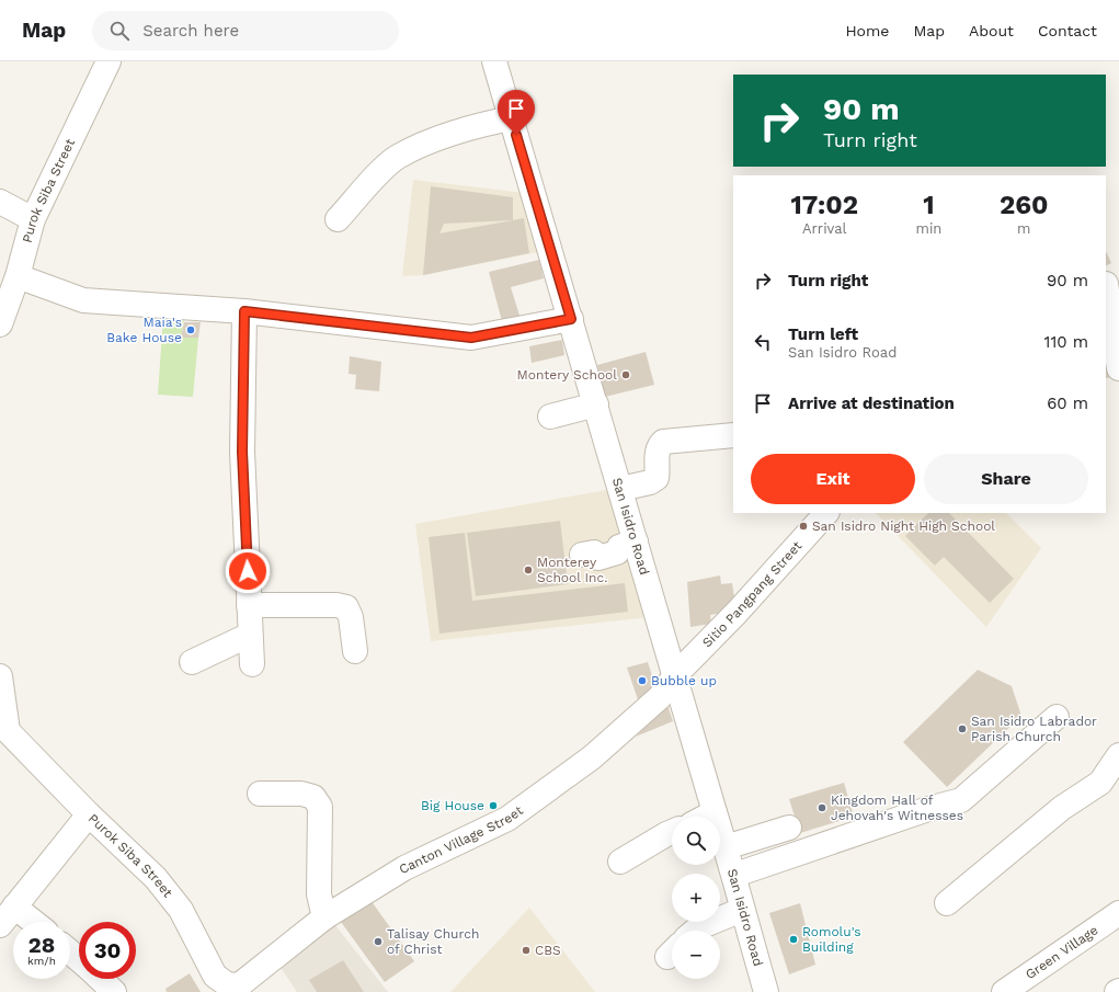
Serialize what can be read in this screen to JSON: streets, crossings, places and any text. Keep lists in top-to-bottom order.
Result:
{
  "streets": {
    "street": [
      "Purok Siba Street",
      "San Isidro Road",
      "Sitio Pangpang Street",
      "Canton Village Street",
      "Green Village"
    ]
  },
  "crossings": [
    ["Purok Siba Street", "Canton Village Street"],
    ["San Isidro Road", "Sitio Pangpang Street"],
    ["San Isidro Road", "Canton Village Street"],
    ["Sitio Pangpang Street", "Canton Village Street"]
  ],
  "places": [
    "Maia's Bake House",
    "Montery School",
    "San Isidro Night High School",
    "Monterey School Inc.",
    "Bubble up",
    "San Isidro Labrador Parish Church",
    "Big House",
    "Kingdom Hall of Jehovah's Witnesses",
    "Romolu's Building",
    "Talisay Church of Christ",
    "CBS"
  ],
  "page": {
    "header": "Map",
    "search": "Search here",
    "nav": [
      "Home",
      "Map",
      "About",
      "Contact"
    ],
    "turn": ["90 m", "Turn right"],
    "eta": [
      "17:02",
      "Arrival",
      "1",
      "min",
      "260",
      "m"
    ],
    "list": [
      {
        "name": "Turn right",
        "value": "90 m"
      },
      {
        "name": "Turn left",
        "note": "San Isidro Road",
        "value": "110 m"
      },
      {
        "name": "Arrive at destination",
        "value": "60 m"
      }
    ],
    "buttons": ["Exit", "Share"],
    "map_buttons": ["+", "−"],
    "speed": "28 km/h",
    "limit": "30"
  }
}
